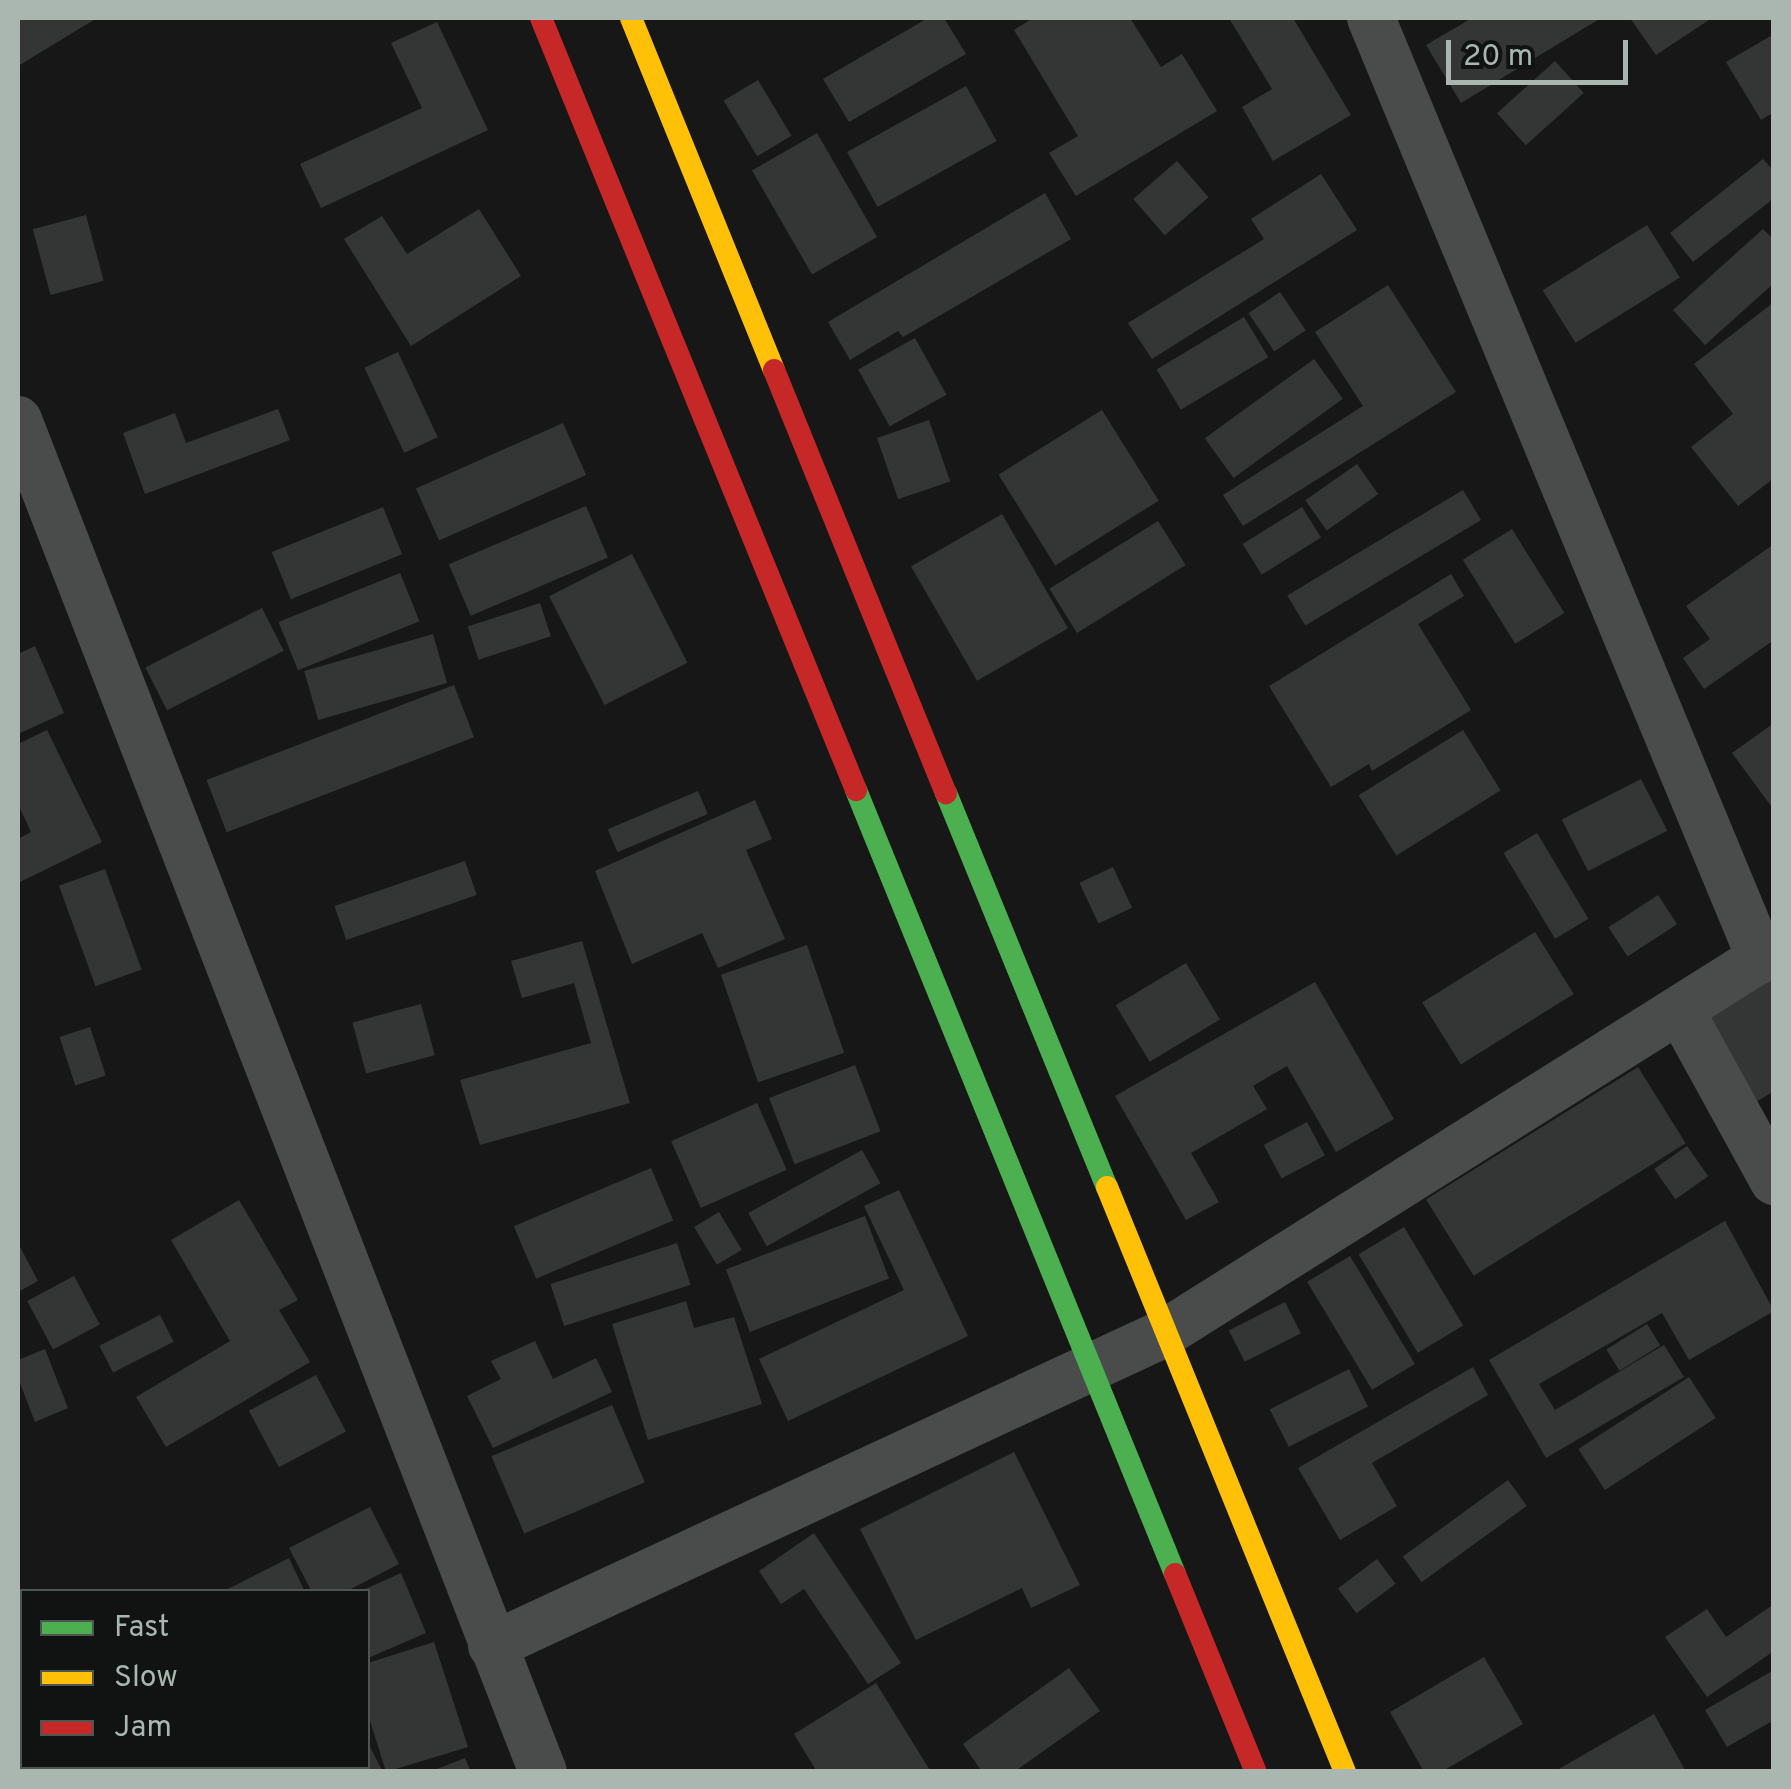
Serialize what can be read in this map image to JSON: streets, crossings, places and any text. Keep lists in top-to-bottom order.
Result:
{
  "legend": ["Fast", "Slow", "Jam"],
  "scale_bar": "20 m"
}
